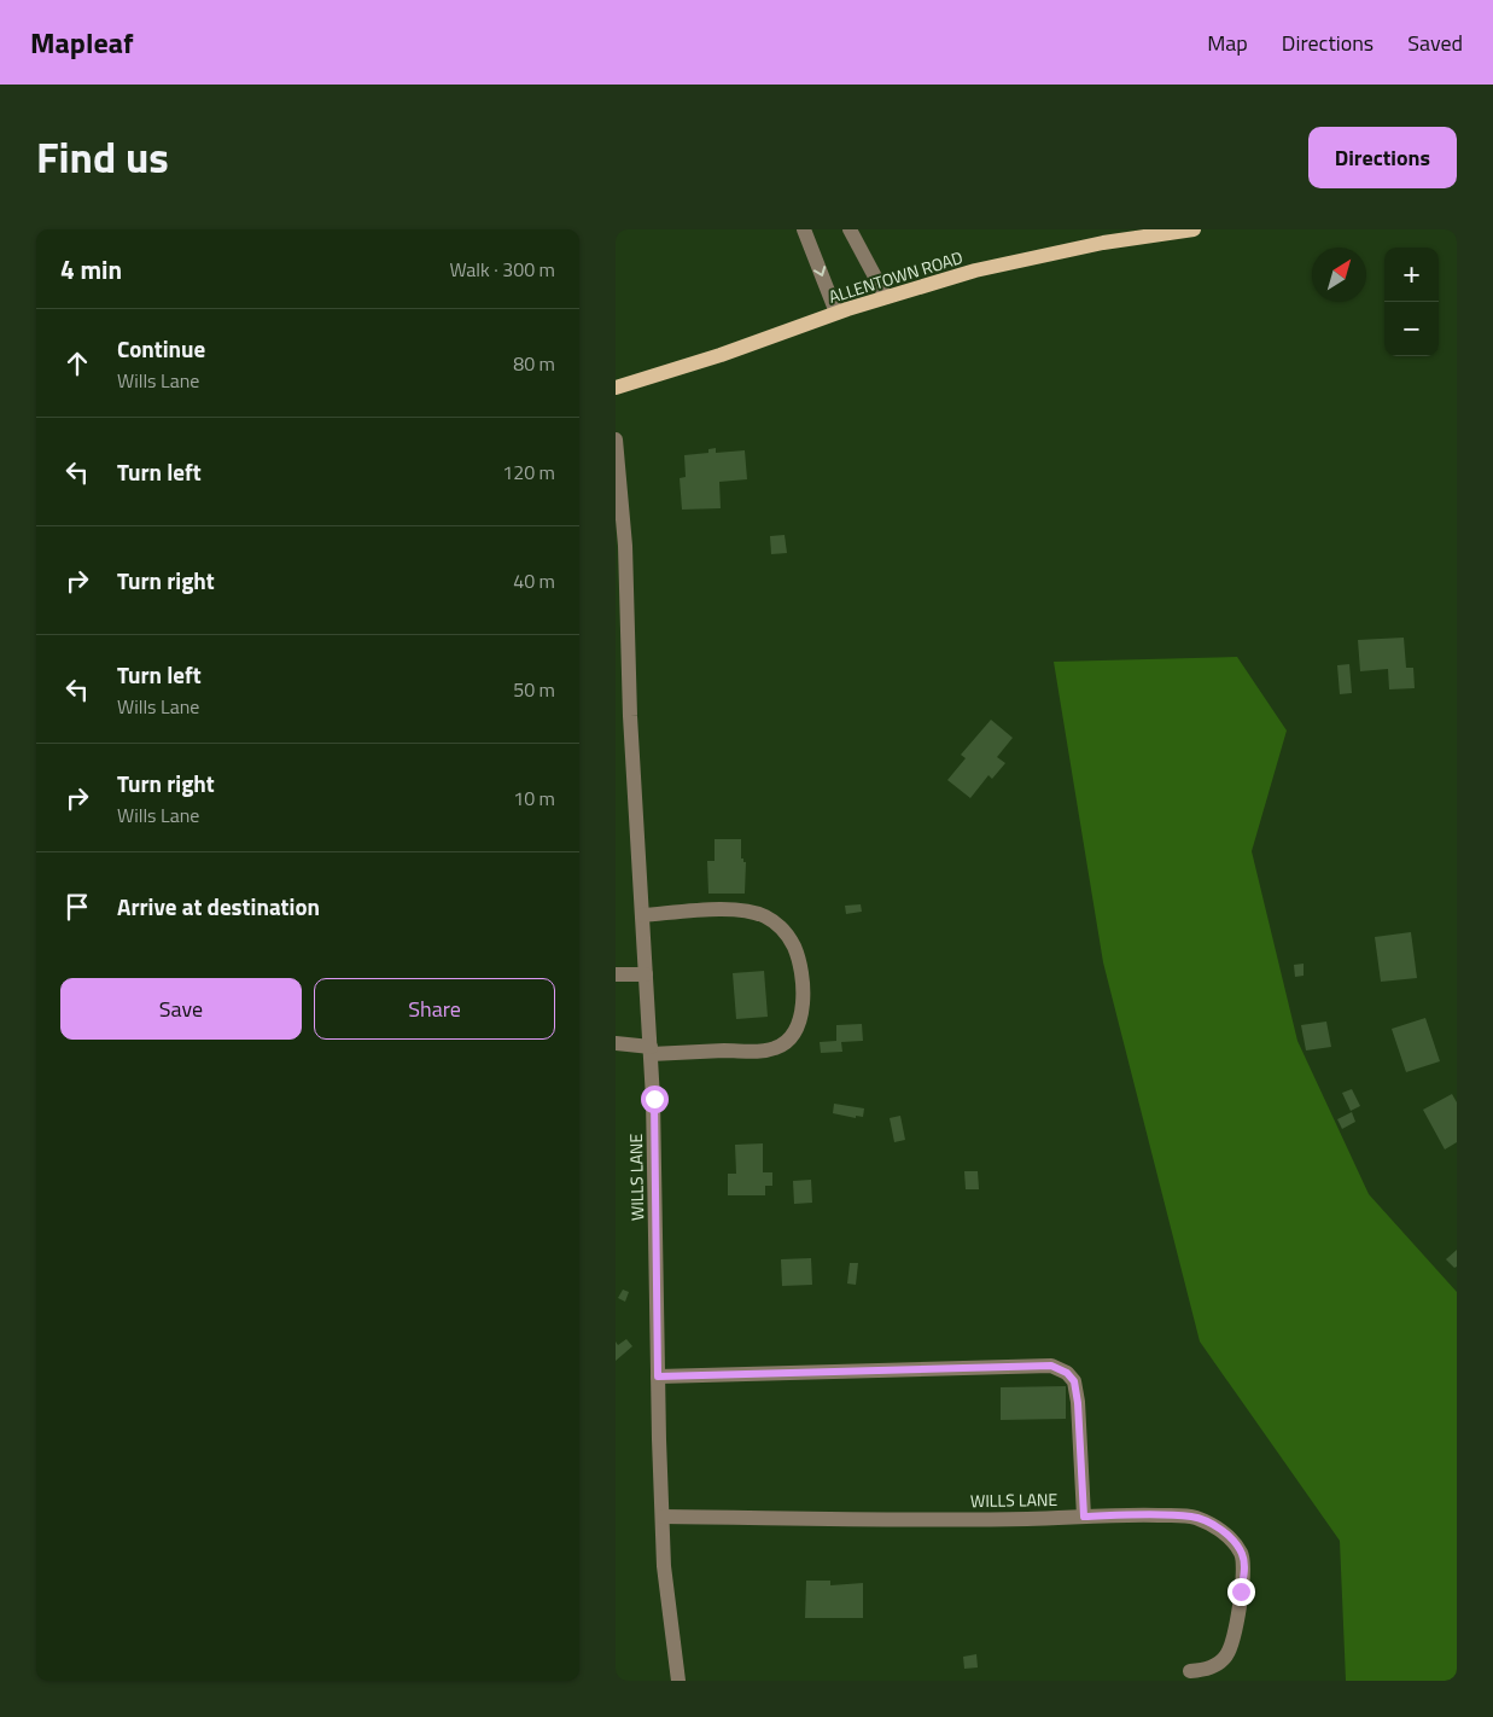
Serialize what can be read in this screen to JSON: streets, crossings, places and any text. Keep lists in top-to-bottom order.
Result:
{
  "streets": {
    "main road": ["ALLENTOWN ROAD"],
    "street": ["WILLS LANE"]
  },
  "north": "top right",
  "page": {
    "header": "Mapleaf",
    "nav": ["Map", "Directions", "Saved"],
    "title": "Find us",
    "buttons": [
      "Directions",
      ["Save", "Share"]
    ],
    "heading": ["4 min", "Walk · 300 m"],
    "map_buttons": ["+", "−"],
    "list": [
      ["Continue", "Wills Lane", "80 m"],
      ["Turn left", "120 m"],
      ["Turn right", "40 m"],
      ["Turn left", "Wills Lane", "50 m"],
      ["Turn right", "Wills Lane", "10 m"],
      "Arrive at destination"
    ]
  }
}
